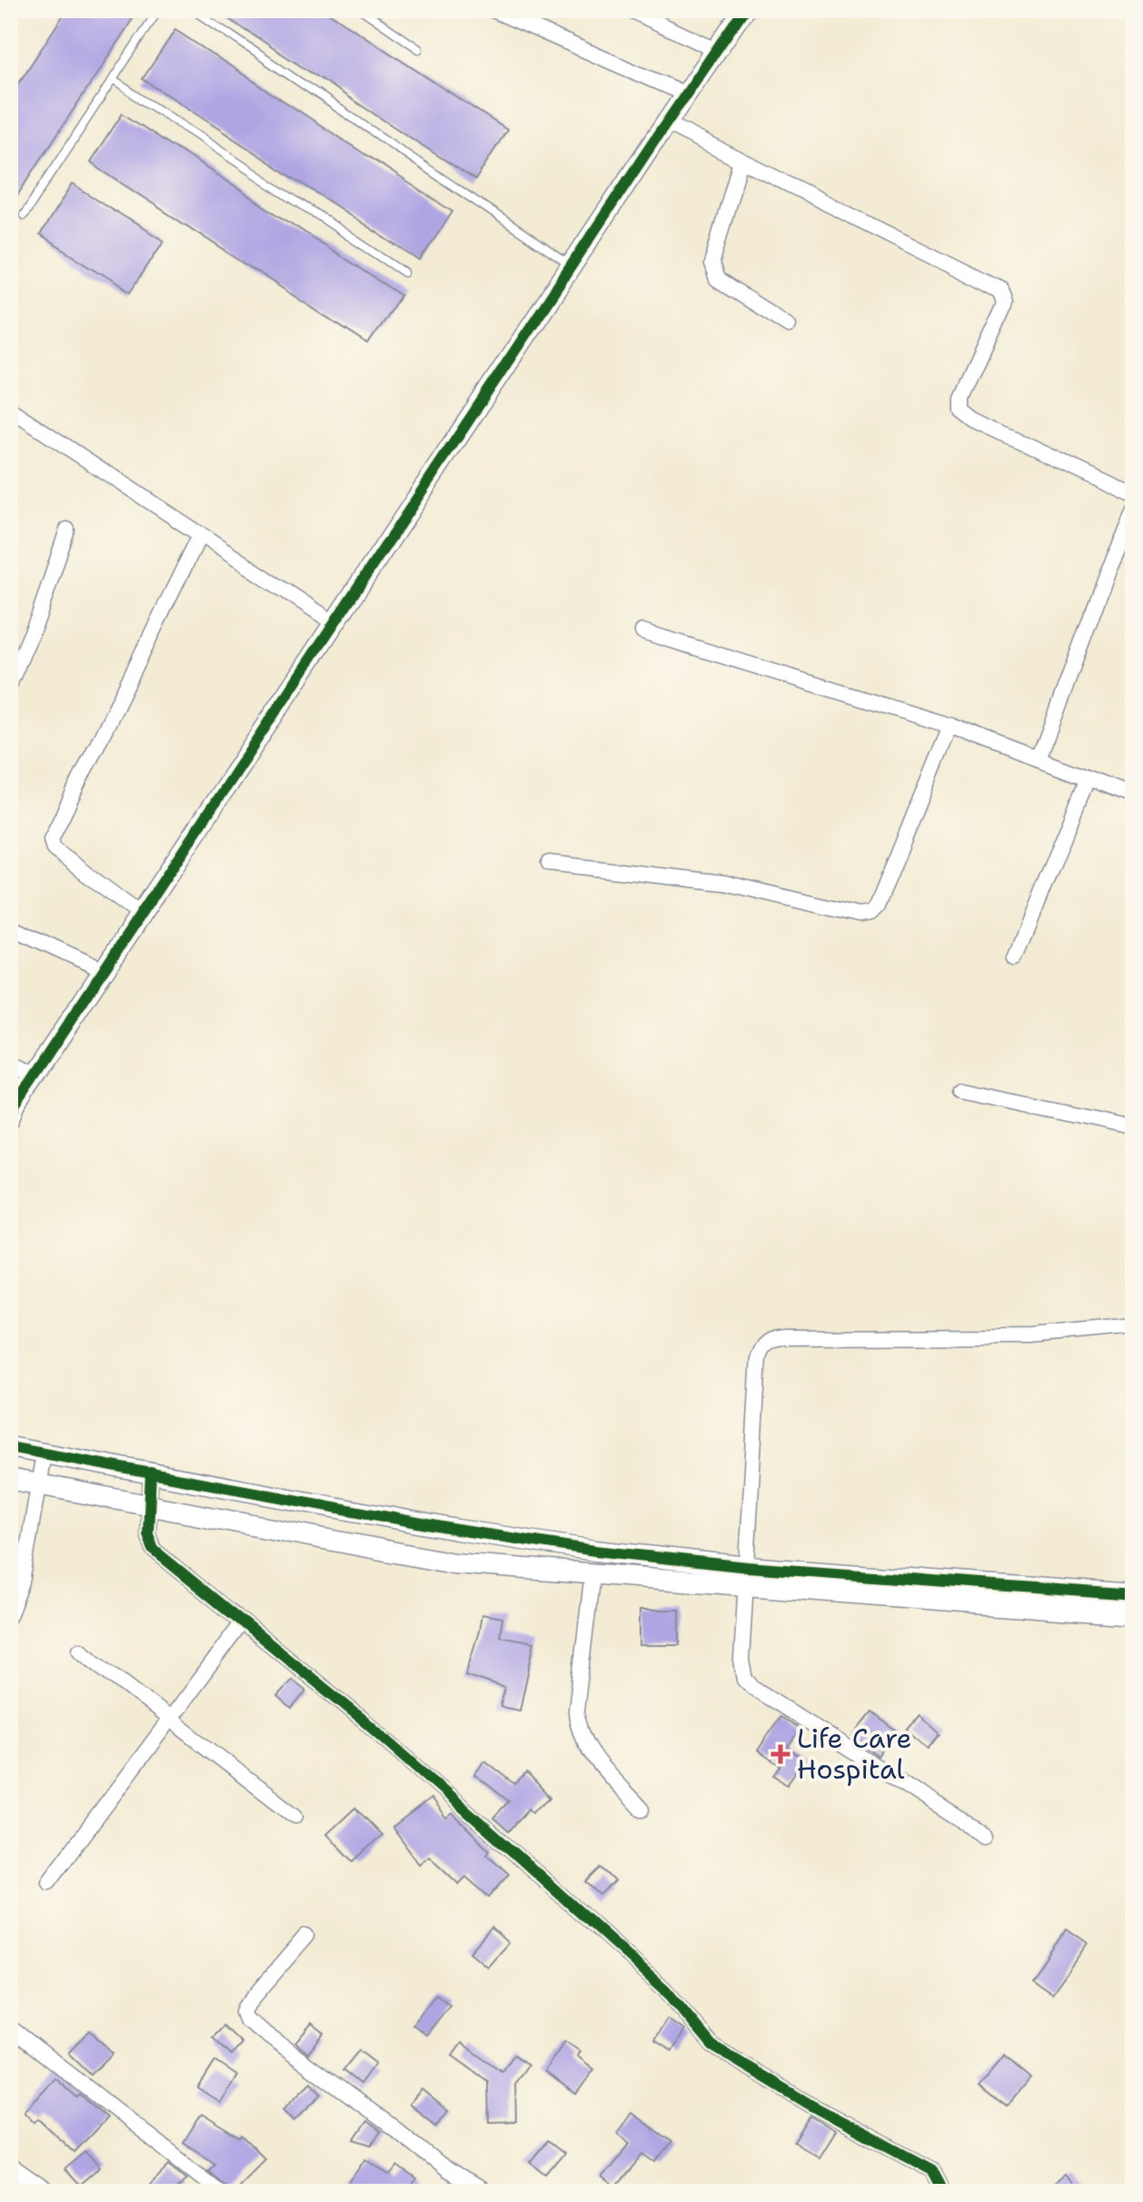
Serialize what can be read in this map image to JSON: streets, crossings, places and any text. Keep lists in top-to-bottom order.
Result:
{
  "places": {
    "health": ["Life Care Hospital"]
  }
}
